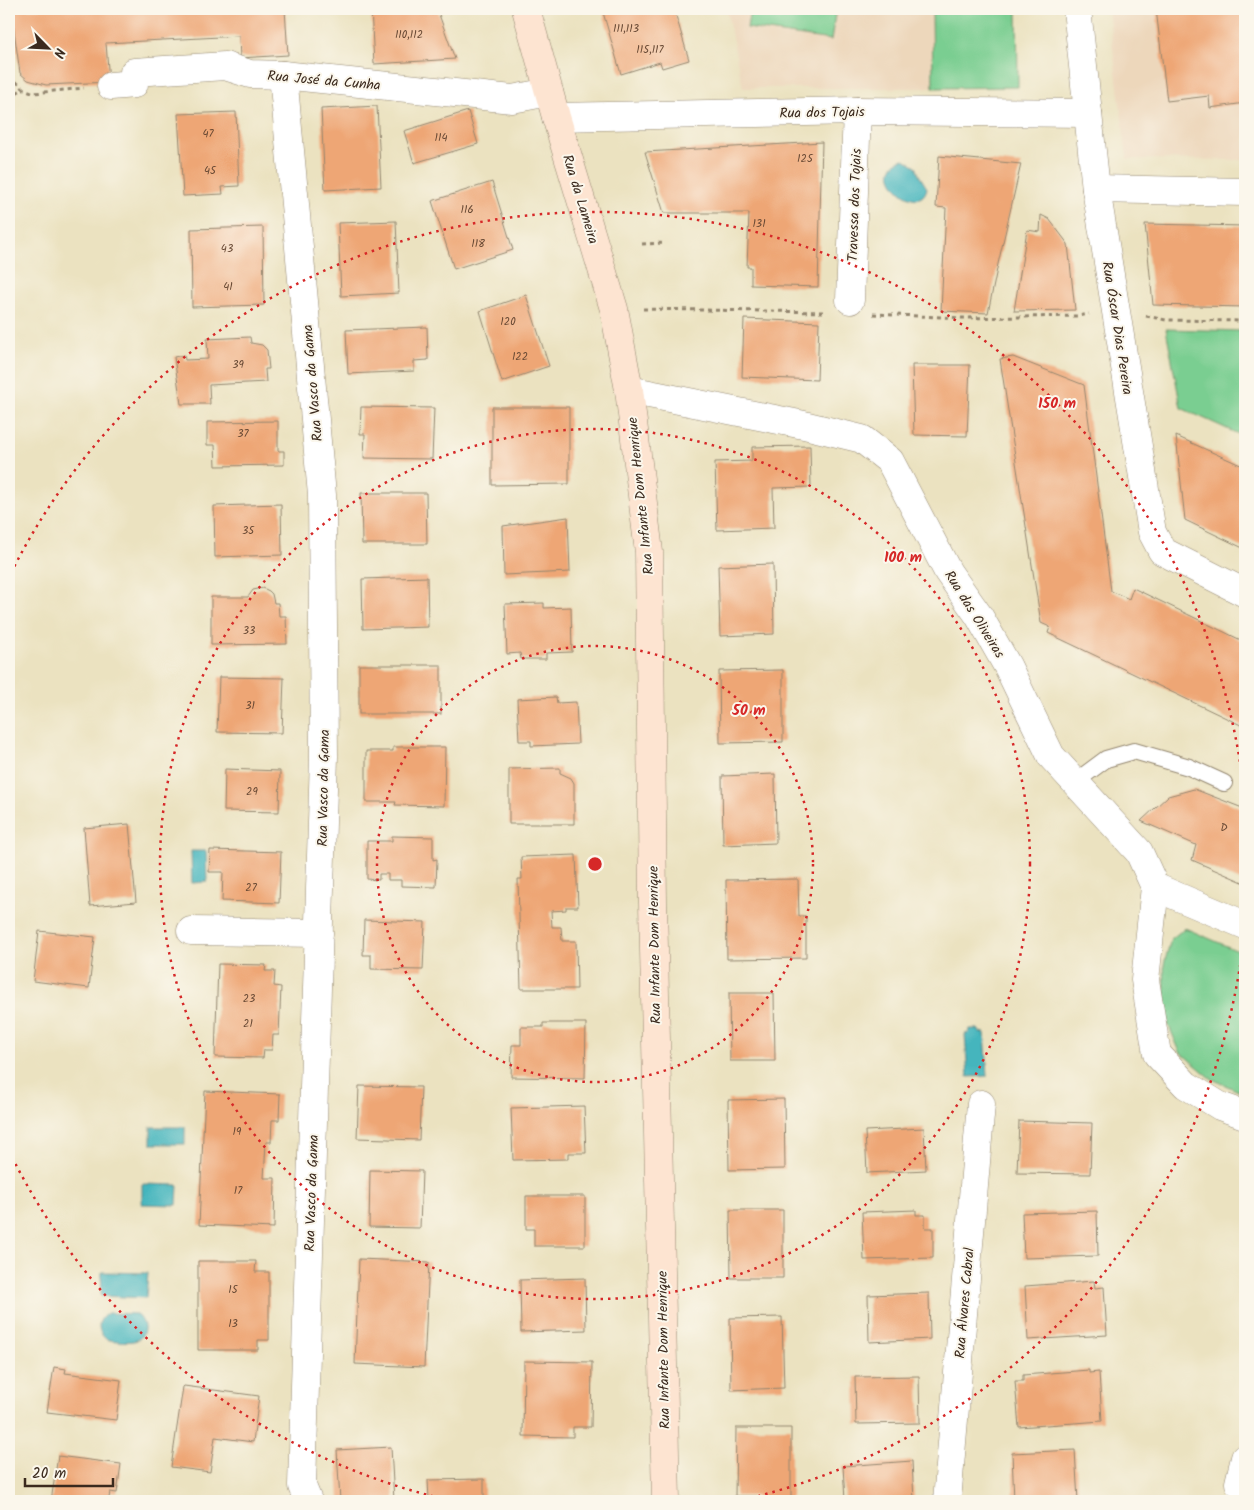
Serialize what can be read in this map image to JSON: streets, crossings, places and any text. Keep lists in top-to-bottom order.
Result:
{
  "streets": {
    "main road": ["Rua da Lameira", "Rua Infante Dom Henrique"],
    "street": [
      "Rua José da Cunha",
      "Rua dos Tojais",
      "Travessa dos Tojais",
      "Rua Óscar Dias Pereira",
      "Rua Vasco da Gama",
      "Rua das Oliveiras",
      "Rua Álvares Cabral"
    ]
  },
  "crossings": [
    ["Rua José da Cunha", "Rua dos Tojais"],
    ["Rua José da Cunha", "Rua da Lameira"],
    ["Rua José da Cunha", "Rua Vasco da Gama"],
    ["Rua dos Tojais", "Rua da Lameira"],
    ["Rua dos Tojais", "Travessa dos Tojais"],
    ["Rua dos Tojais", "Rua Óscar Dias Pereira"],
    ["Rua da Lameira", "Rua Infante Dom Henrique"],
    ["Rua da Lameira", "Rua das Oliveiras"],
    ["Rua Infante Dom Henrique", "Rua das Oliveiras"]
  ],
  "house_numbers": [
    "111,113",
    "110,112",
    "115,117",
    "47",
    "114",
    "125",
    "45",
    "116",
    "131",
    "118",
    "43",
    "41",
    "120",
    "122",
    "39",
    "37",
    "35",
    "33",
    "31",
    "29",
    "D",
    "27",
    "23",
    "21",
    "19",
    "17",
    "15",
    "13"
  ],
  "scale_bar": "20 m",
  "north": "bottom right",
  "rings": ["150 m", "100 m", "50 m"]
}
